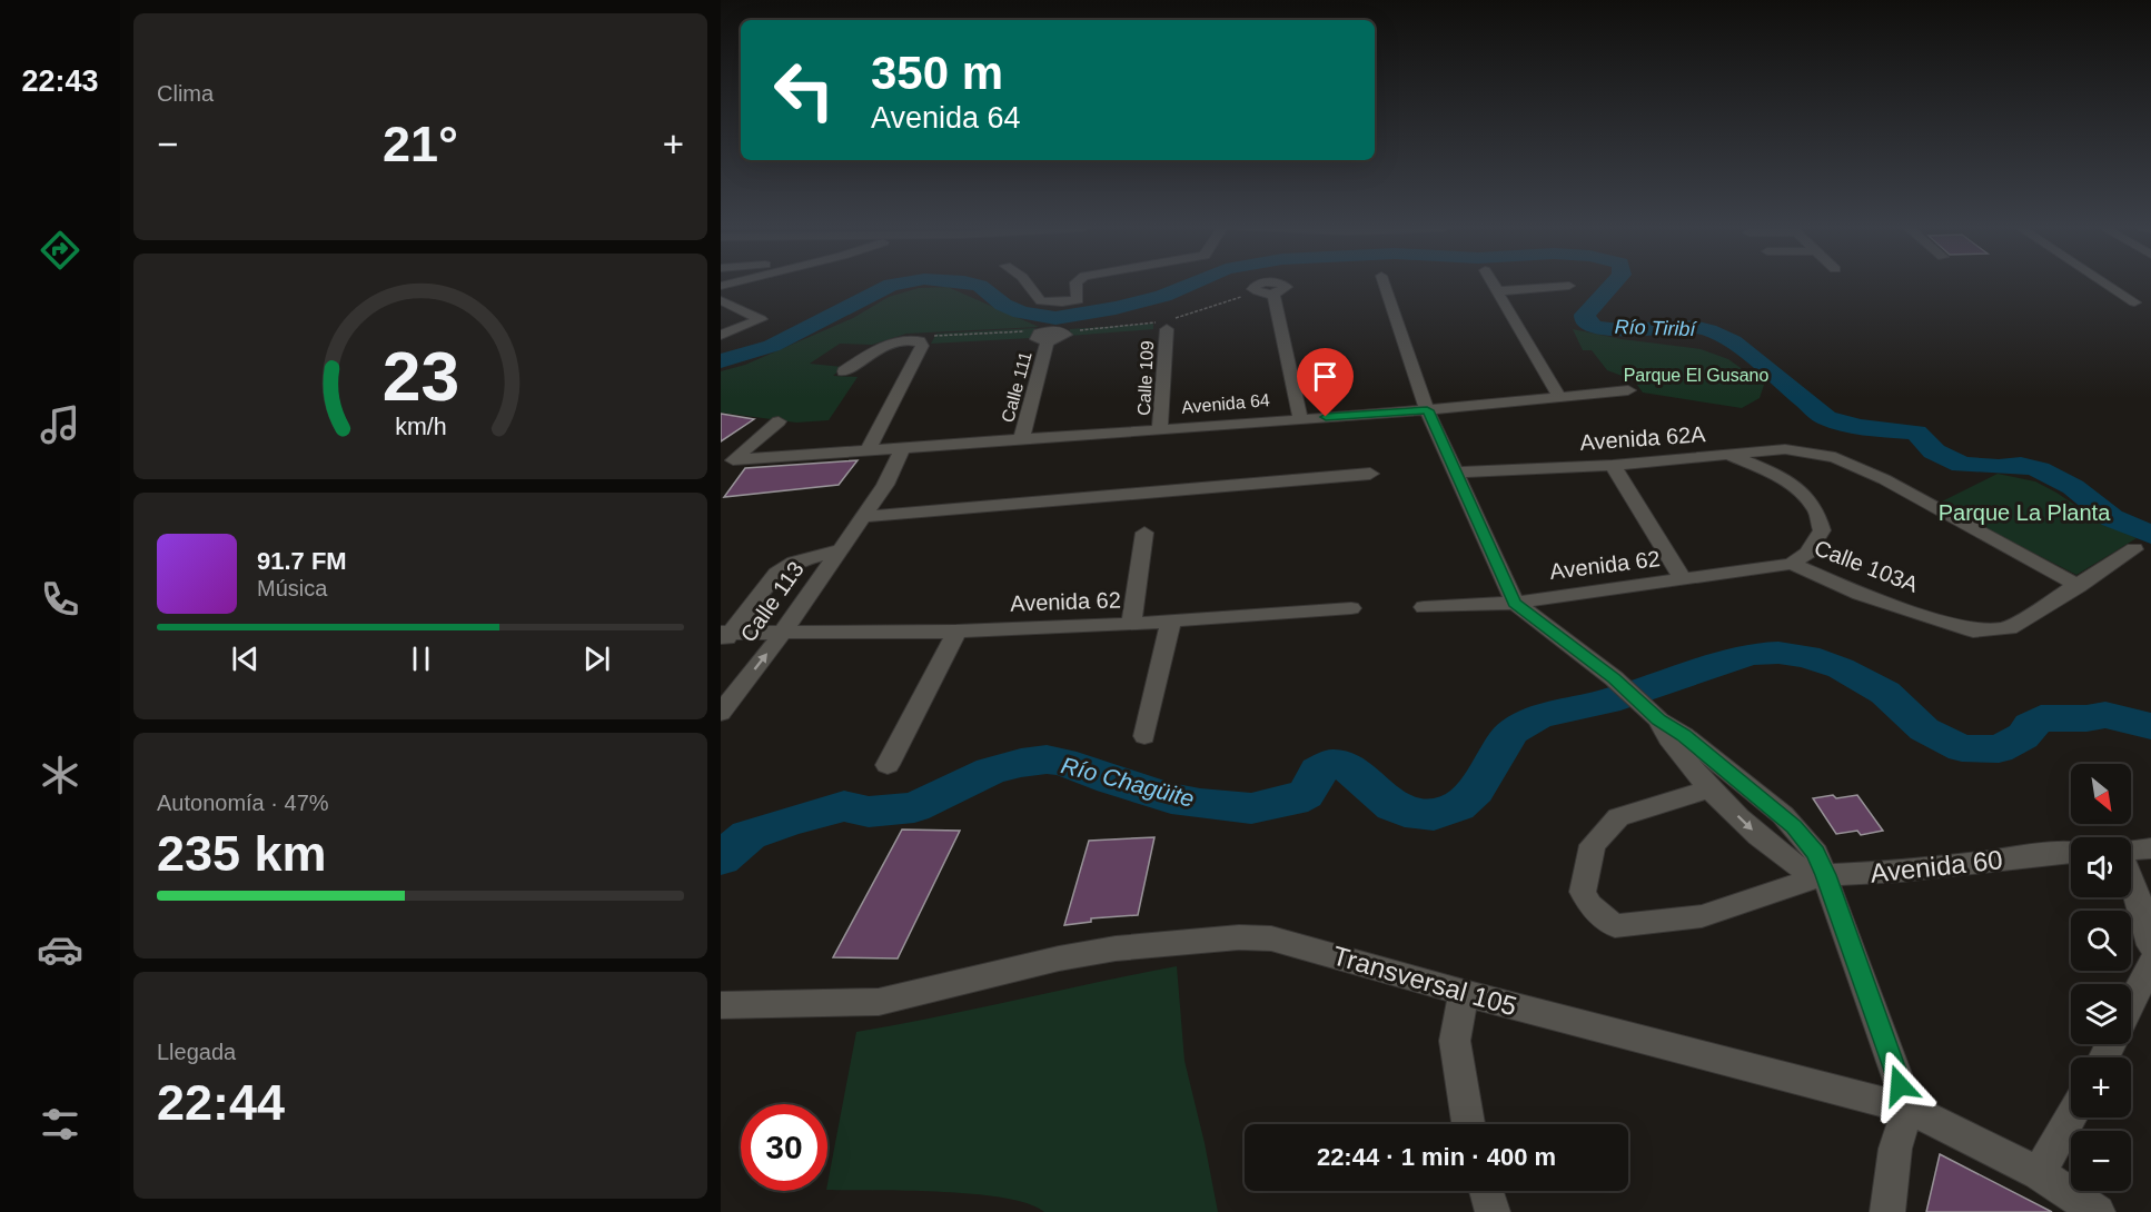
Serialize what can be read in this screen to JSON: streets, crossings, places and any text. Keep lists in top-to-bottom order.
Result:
{
  "streets": {
    "street": [
      "Calle 109",
      "Calle 111",
      "Avenida 64",
      "Avenida 62A",
      "Avenida 62",
      "Calle 103A",
      "Calle 113",
      "Avenida 60",
      "Transversal 105"
    ]
  },
  "crossings": [
    ["Calle 109", "Avenida 64"],
    ["Calle 111", "Avenida 64"],
    ["Avenida 64", "Calle 113"],
    ["Avenida 62A", "Calle 103A"],
    ["Avenida 62", "Calle 103A"],
    ["Avenida 62", "Calle 113"]
  ],
  "water": ["Río Tiribí", "Río Chagüite"],
  "parks": ["Parque El Gusano", "Parque La Planta"],
  "north": "bottom right",
  "page": {
    "tabs": "22:43",
    "tile": [
      "Clima",
      ["Autonomía · 47%", "235 km"],
      ["Llegada", "22:44"]
    ],
    "turn": ["350 m", "Avenida 64"],
    "heat": ["−", "21°", "+"],
    "song": ["91.7 FM", "Música"],
    "map_buttons": ["+", "−"],
    "limit": "30",
    "trip": "22:44 · 1 min · 400 m",
    "gauge": ["23", "km/h"]
  }
}
